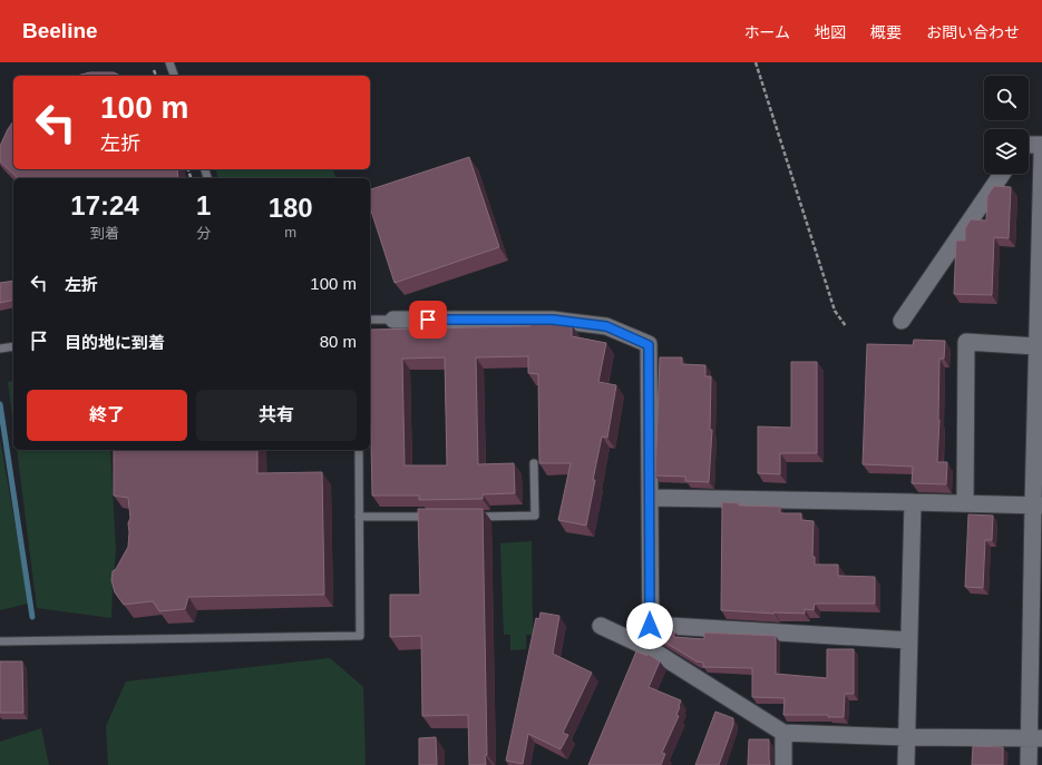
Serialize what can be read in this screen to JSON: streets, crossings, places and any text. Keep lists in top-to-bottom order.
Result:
{
  "page": {
    "header": "Beeline",
    "nav": [
      "ホーム",
      "地図",
      "概要",
      "お問い合わせ"
    ],
    "turn": ["100 m", "左折"],
    "eta": [
      "17:24",
      "到着",
      "1",
      "分",
      "180",
      "m"
    ],
    "list": [
      {
        "name": "左折",
        "value": "100 m"
      },
      {
        "name": "目的地に到着",
        "value": "80 m"
      }
    ],
    "buttons": ["終了", "共有"]
  }
}
